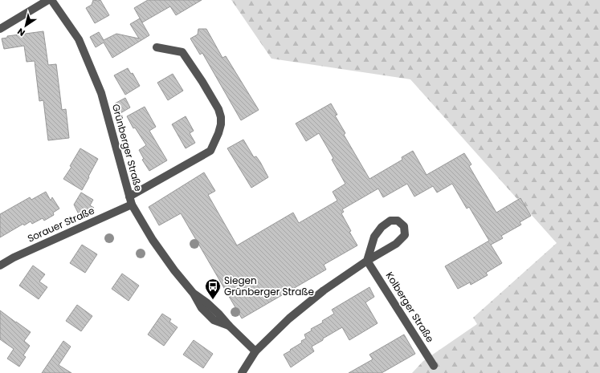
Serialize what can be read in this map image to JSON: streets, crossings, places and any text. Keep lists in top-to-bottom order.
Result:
{
  "streets": {
    "street": ["Grünberger Straße", "Sorauer Straße", "Kolberger Straße"]
  },
  "crossings": [
    ["Grünberger Straße", "Sorauer Straße"]
  ],
  "places": {
    "bus stop": ["Siegen Grünberger Straße"]
  },
  "north": "bottom left"
}
